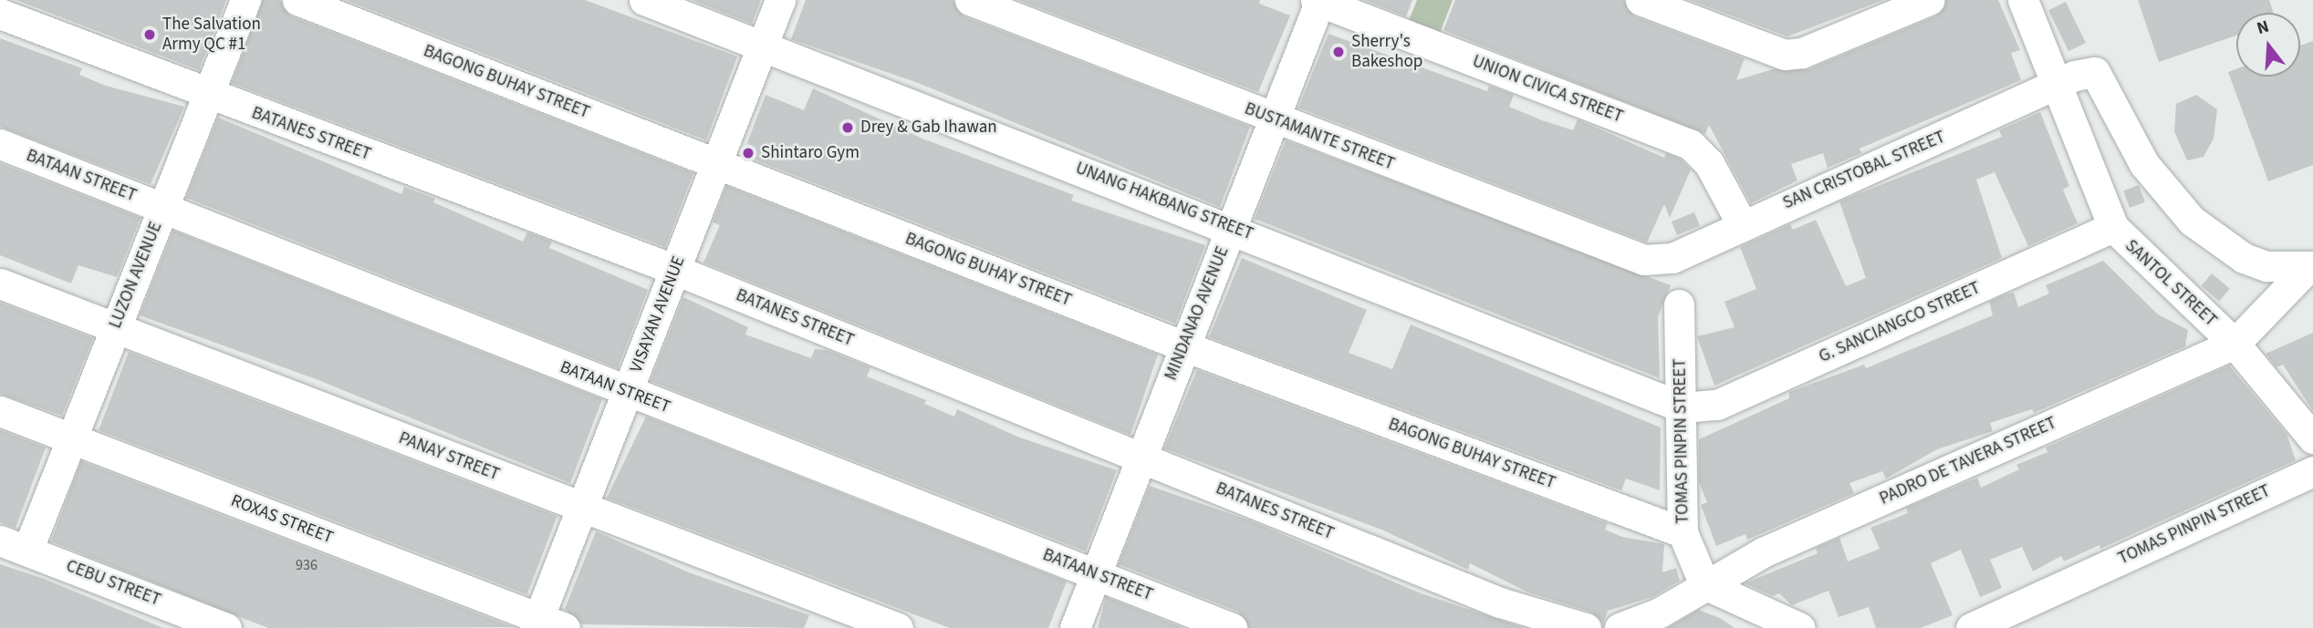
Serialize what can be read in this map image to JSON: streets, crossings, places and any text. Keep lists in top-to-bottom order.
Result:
{
  "streets": {
    "street": [
      "BAGONG BUHAY STREET",
      "UNION CIVICA STREET",
      "BATANES STREET",
      "BUSTAMANTE STREET",
      "SAN CRISTOBAL STREET",
      "BATAAN STREET",
      "UNANG HAKBANG STREET",
      "LUZON AVENUE",
      "SANTOL STREET",
      "MINDANAO AVENUE",
      "VISAYAN AVENUE",
      "G. SANCIANGCO STREET",
      "TOMAS PINPIN STREET",
      "PANAY STREET",
      "PADRO DE TAVERA STREET",
      "ROXAS STREET",
      "CEBU STREET"
    ]
  },
  "crossings": [
    ["BAGONG BUHAY STREET", "MINDANAO AVENUE"],
    ["BAGONG BUHAY STREET", "VISAYAN AVENUE"],
    ["BAGONG BUHAY STREET", "TOMAS PINPIN STREET"],
    ["UNION CIVICA STREET", "SAN CRISTOBAL STREET"],
    ["UNION CIVICA STREET", "MINDANAO AVENUE"],
    ["BATANES STREET", "LUZON AVENUE"],
    ["BATANES STREET", "MINDANAO AVENUE"],
    ["BATANES STREET", "VISAYAN AVENUE"],
    ["BUSTAMANTE STREET", "SAN CRISTOBAL STREET"],
    ["BUSTAMANTE STREET", "MINDANAO AVENUE"],
    ["SAN CRISTOBAL STREET", "SANTOL STREET"],
    ["BATAAN STREET", "LUZON AVENUE"],
    ["BATAAN STREET", "MINDANAO AVENUE"],
    ["BATAAN STREET", "VISAYAN AVENUE"],
    ["UNANG HAKBANG STREET", "MINDANAO AVENUE"],
    ["UNANG HAKBANG STREET", "VISAYAN AVENUE"],
    ["UNANG HAKBANG STREET", "G. SANCIANGCO STREET"],
    ["UNANG HAKBANG STREET", "TOMAS PINPIN STREET"],
    ["LUZON AVENUE", "PANAY STREET"],
    ["LUZON AVENUE", "ROXAS STREET"],
    ["LUZON AVENUE", "CEBU STREET"],
    ["SANTOL STREET", "G. SANCIANGCO STREET"],
    ["SANTOL STREET", "PADRO DE TAVERA STREET"],
    ["VISAYAN AVENUE", "PANAY STREET"],
    ["VISAYAN AVENUE", "ROXAS STREET"],
    ["G. SANCIANGCO STREET", "TOMAS PINPIN STREET"],
    ["TOMAS PINPIN STREET", "PADRO DE TAVERA STREET"]
  ],
  "places": [
    "The Salvation Army QC #1",
    "Sherry's Bakeshop",
    "Drey & Gab Ihawan",
    "Shintaro Gym"
  ],
  "house_numbers": ["936"],
  "north": "top"
}
